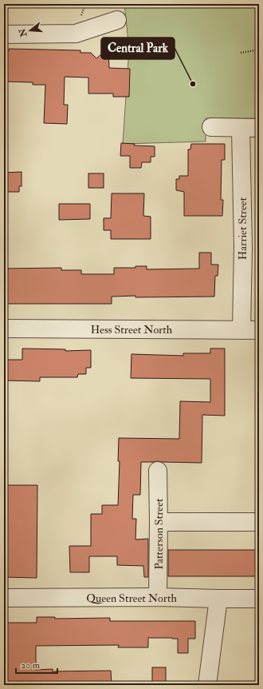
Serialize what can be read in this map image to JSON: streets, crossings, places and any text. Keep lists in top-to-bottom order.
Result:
{
  "streets": {
    "street": [
      "Harriet Street",
      "Hess Street North",
      "Patterson Street",
      "Queen Street North"
    ]
  },
  "crossings": [
    ["Harriet Street", "Hess Street North"],
    ["Patterson Street", "Queen Street North"]
  ],
  "places": ["Central Park"],
  "scale_bar": "20 m",
  "north": "left"
}
